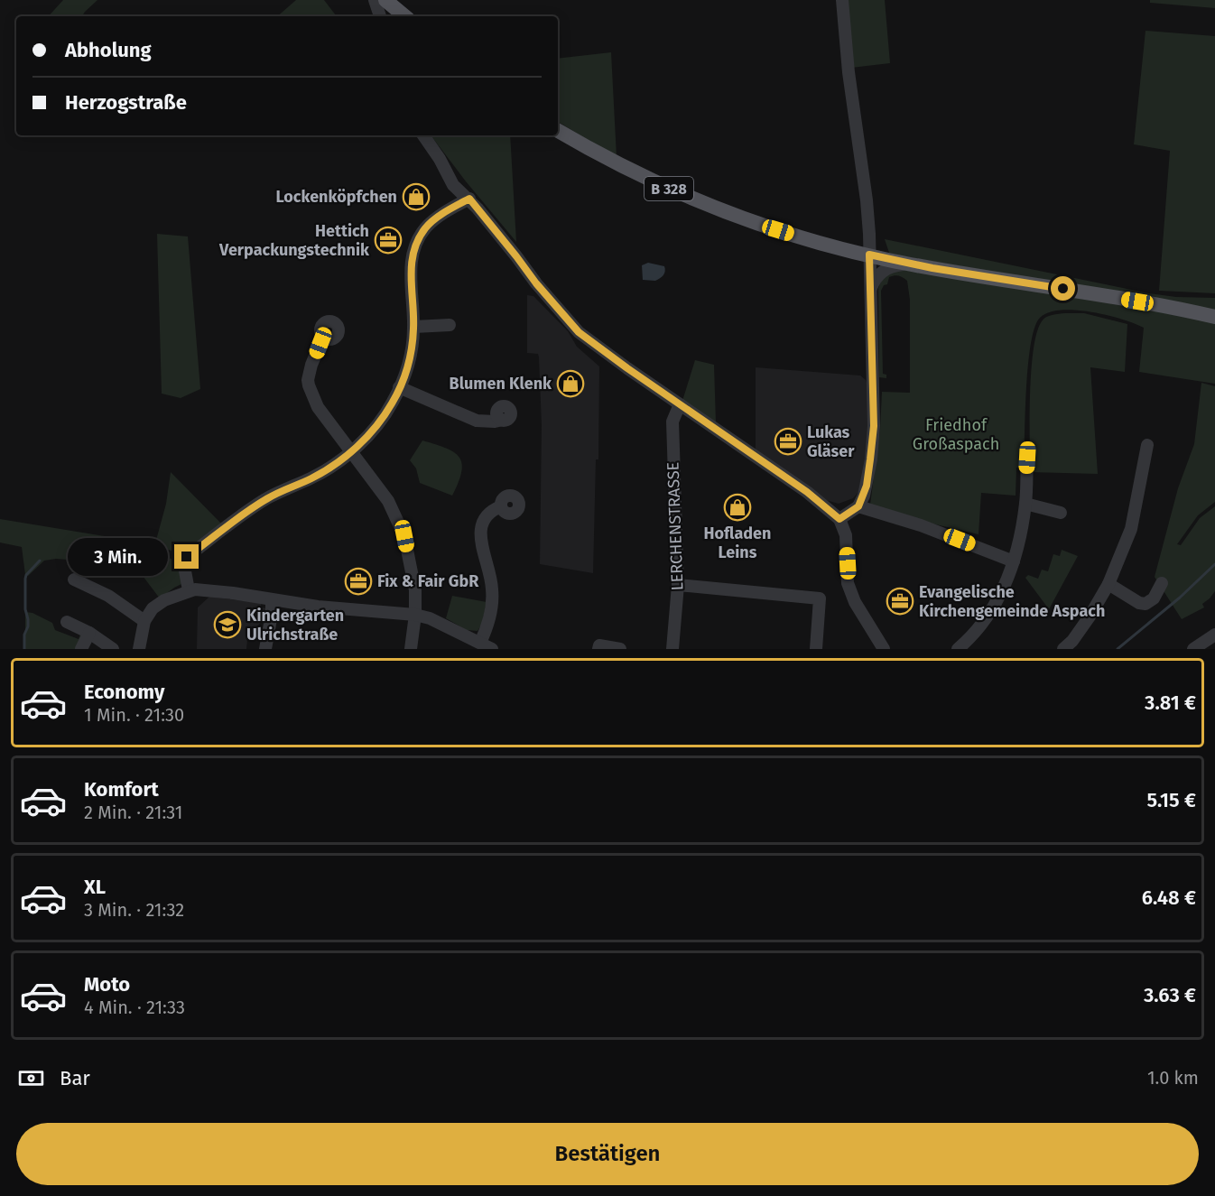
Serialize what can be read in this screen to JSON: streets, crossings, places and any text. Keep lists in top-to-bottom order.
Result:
{
  "streets": {
    "main road": ["B 328"],
    "street": ["LERCHENSTRASSE"]
  },
  "parks": ["Friedhof Großaspach"],
  "places": {
    "shop": ["Lockenköpfchen", "Blumen Klenk", "Hofladen Leins"],
    "office": [
      "Hettich Verpackungstechnik",
      "Lukas Gläser",
      "Fix & Fair GbR",
      "Evangelische Kirchengemeinde Aspach"
    ],
    "school or university": ["Kindergarten Ulrichstraße"]
  },
  "page": {
    "banner": ["Abholung", "Herzogstraße"],
    "bubble": "3 Min.",
    "list": [
      {
        "name": "Economy",
        "note": "1 Min. · 21:30",
        "value": "3.81 €"
      },
      {
        "name": "Komfort",
        "note": "2 Min. · 21:31",
        "value": "5.15 €"
      },
      {
        "name": "XL",
        "note": "3 Min. · 21:32",
        "value": "6.48 €"
      },
      {
        "name": "Moto",
        "note": "4 Min. · 21:33",
        "value": "3.63 €"
      }
    ],
    "pay": ["Bar", "1.0 km"],
    "buttons": "Bestätigen"
  }
}
